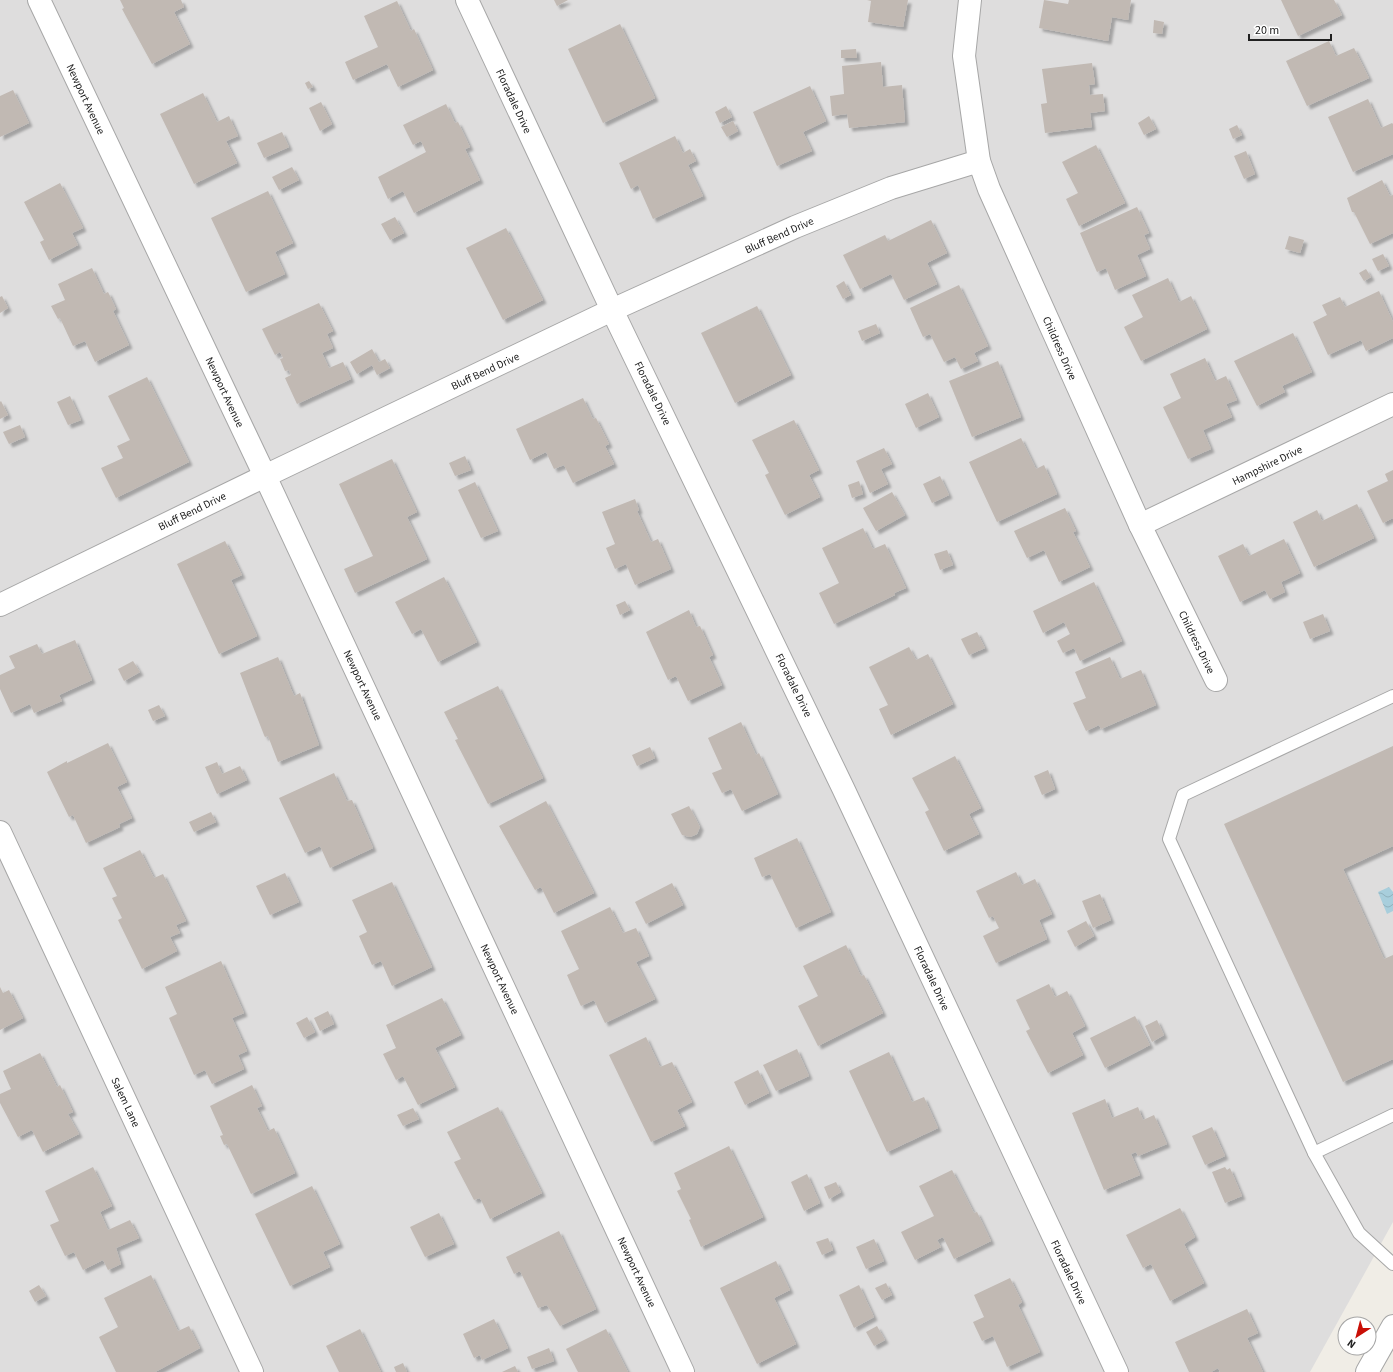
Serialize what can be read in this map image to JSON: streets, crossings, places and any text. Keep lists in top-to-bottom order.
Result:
{
  "streets": {
    "street": [
      "Newport Avenue",
      "Floradale Drive",
      "Bluff Bend Drive",
      "Childress Drive",
      "Hampshire Drive",
      "Salem Lane"
    ]
  },
  "crossings": [
    ["Newport Avenue", "Bluff Bend Drive"],
    ["Floradale Drive", "Bluff Bend Drive"],
    ["Bluff Bend Drive", "Childress Drive"],
    ["Childress Drive", "Hampshire Drive"]
  ],
  "scale_bar": "20 m",
  "north": "bottom left"
}
